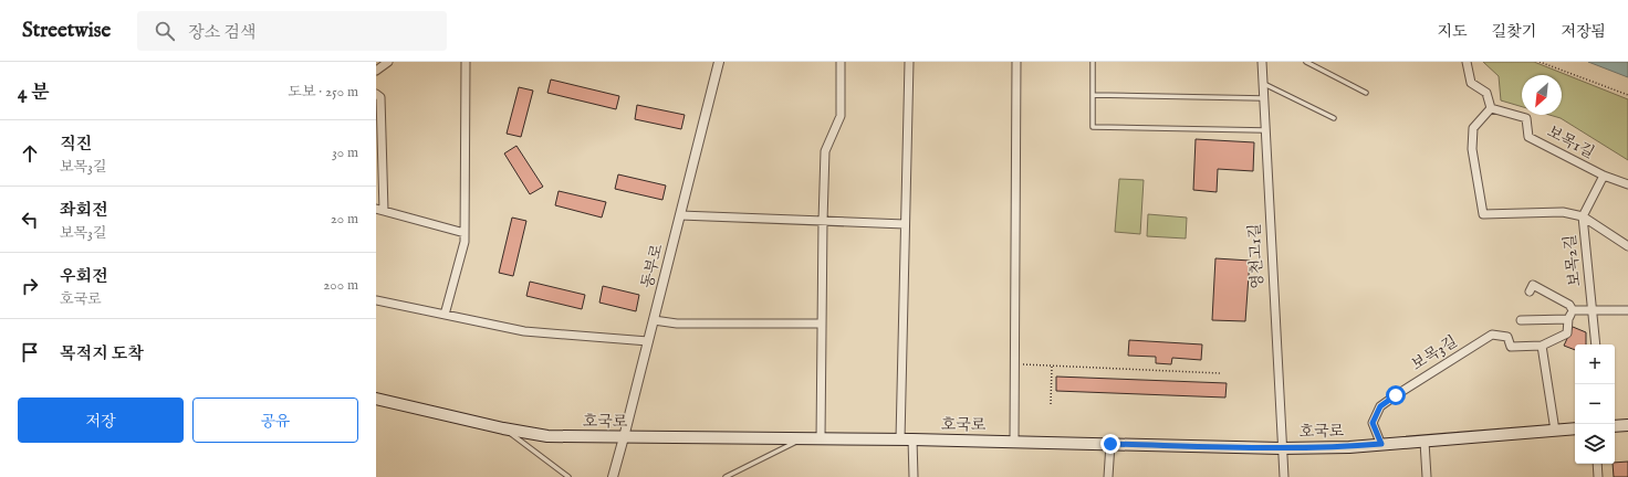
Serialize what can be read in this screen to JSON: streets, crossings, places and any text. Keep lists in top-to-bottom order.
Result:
{
  "streets": {
    "main road": ["호국로"],
    "street": [
      "보목1길",
      "영천고1길",
      "보목2길",
      "동부로",
      "보목3길"
    ]
  },
  "crossings": [
    ["보목1길", "보목2길"],
    ["영천고1길", "호국로"],
    ["동부로", "호국로"],
    ["보목3길", "호국로"]
  ],
  "north": "bottom left",
  "page": {
    "header": "Streetwise",
    "search": "장소 검색",
    "nav": ["지도", "길찾기", "저장됨"],
    "heading": ["4 분", "도보 · 250 m"],
    "list": [
      ["직진", "보목3길", "30 m"],
      ["좌회전", "보목3길", "20 m"],
      ["우회전", "호국로", "200 m"],
      "목적지 도착"
    ],
    "map_buttons": ["+", "−"],
    "buttons": ["저장", "공유"]
  }
}
